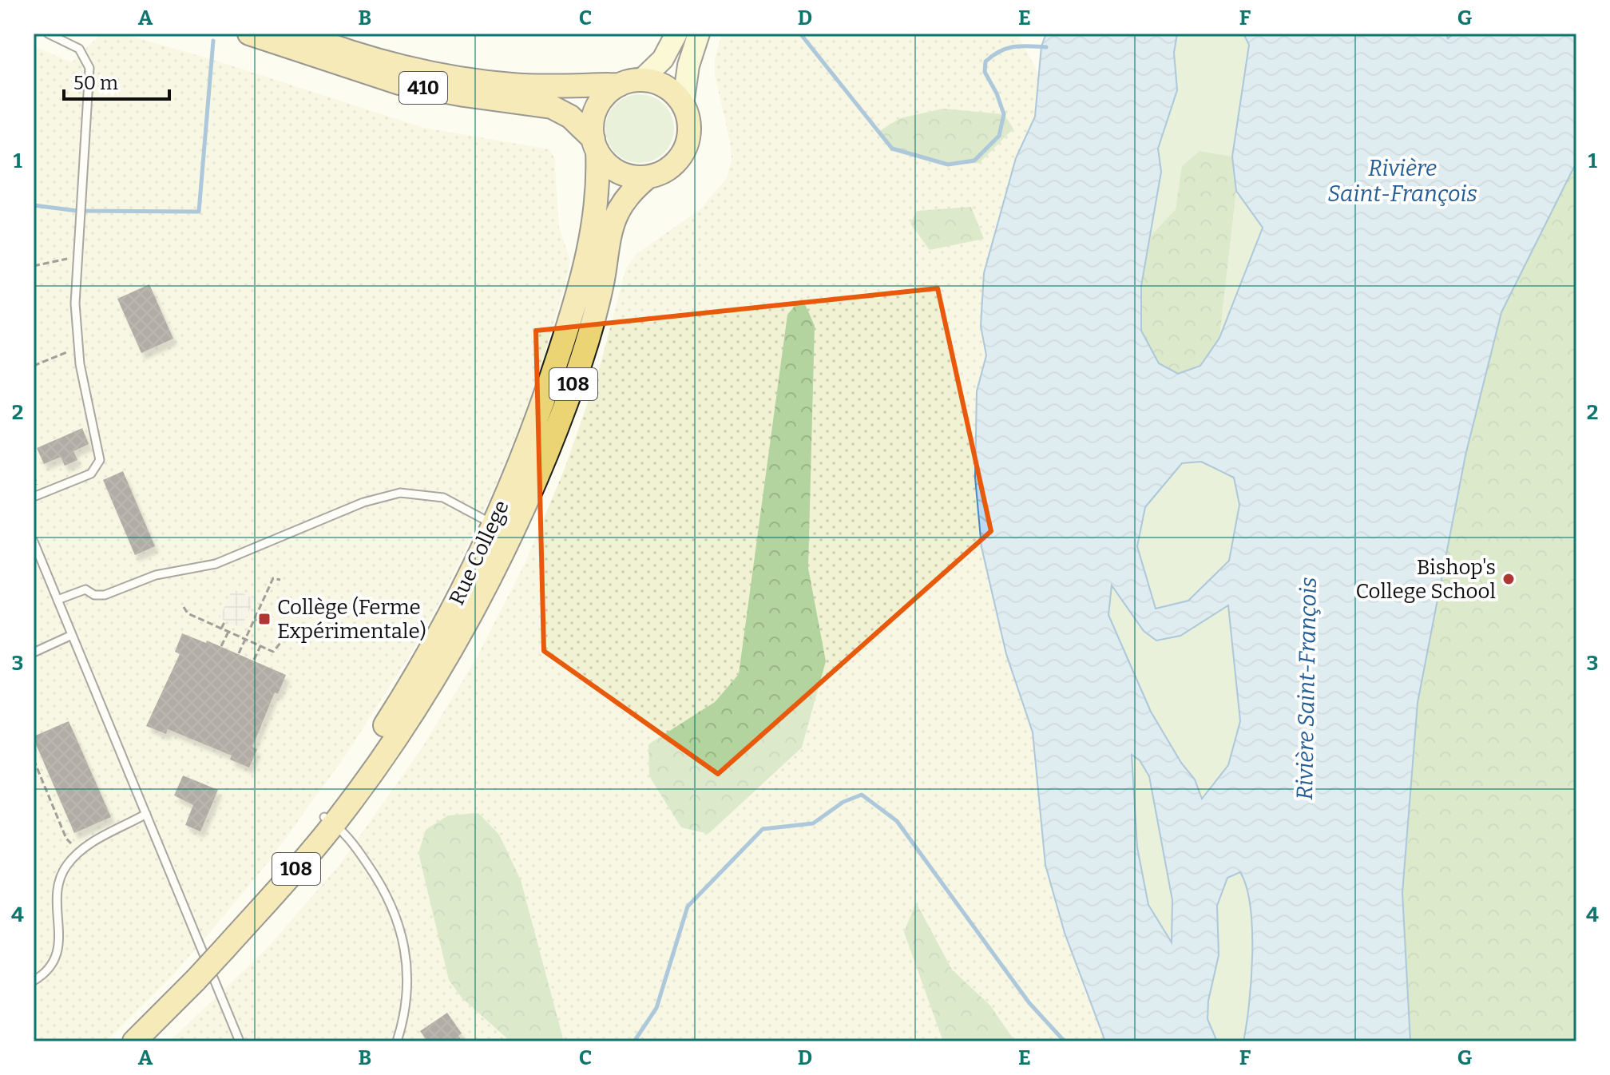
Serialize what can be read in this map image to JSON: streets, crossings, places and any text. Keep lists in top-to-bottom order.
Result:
{
  "streets": {
    "main road": ["410", "108", "Rue College"]
  },
  "crossings": [
    ["410", "Rue College"]
  ],
  "water": ["Rivière Saint-François"],
  "places": {
    "other": ["Bishop's College School"],
    "transit": ["Collège (Ferme Expérimentale)"]
  },
  "scale_bar": "50 m",
  "grid": {
    "columns": [
      "A",
      "B",
      "C",
      "D",
      "E",
      "F",
      "G"
    ],
    "rows": [
      "1",
      "2",
      "3",
      "4"
    ]
  }
}
